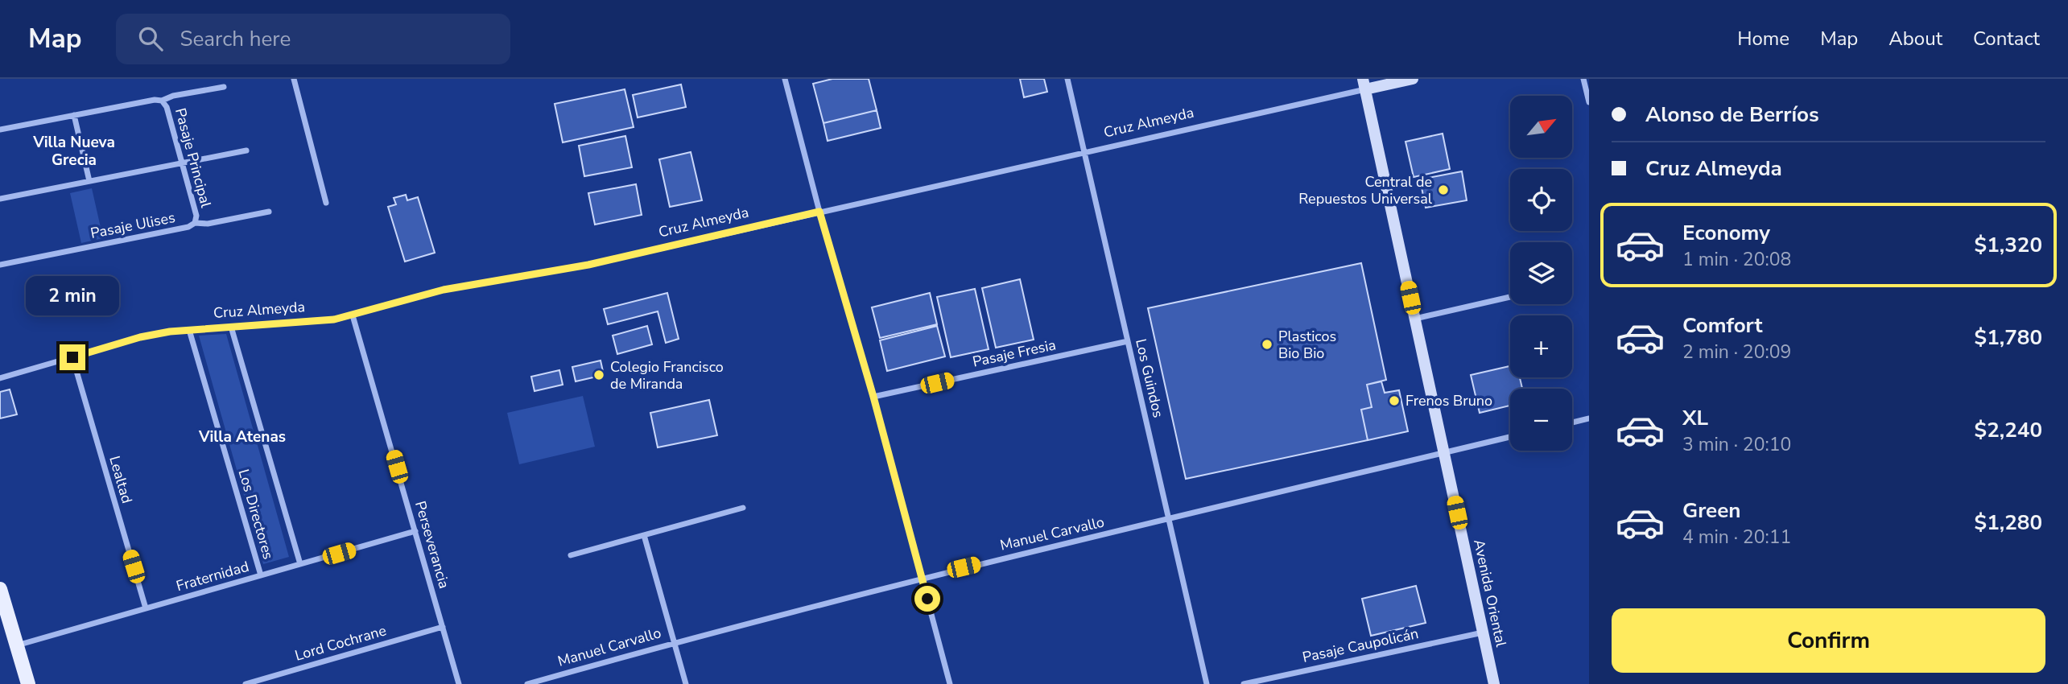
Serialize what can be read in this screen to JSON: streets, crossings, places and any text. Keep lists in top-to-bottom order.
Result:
{
  "streets": {
    "main road": ["Cruz Almeyda", "Avenida Oriental"],
    "street": [
      "Pasaje Principal",
      "Pasaje Ulises",
      "Pasaje Fresia",
      "Los Guindos",
      "Lealtad",
      "Los Directores",
      "Manuel Carvallo",
      "Perseverancia",
      "Fraternidad",
      "Lord Cochrane",
      "Pasaje Caupolicán"
    ]
  },
  "crossings": [
    ["Cruz Almeyda", "Los Guindos"],
    ["Cruz Almeyda", "Lealtad"],
    ["Cruz Almeyda", "Los Directores"],
    ["Cruz Almeyda", "Perseverancia"],
    ["Cruz Almeyda", "Avenida Oriental"],
    ["Pasaje Principal", "Pasaje Ulises"],
    ["Pasaje Fresia", "Los Guindos"],
    ["Los Guindos", "Manuel Carvallo"],
    ["Lealtad", "Fraternidad"],
    ["Los Directores", "Fraternidad"],
    ["Manuel Carvallo", "Avenida Oriental"],
    ["Perseverancia", "Fraternidad"],
    ["Perseverancia", "Lord Cochrane"],
    ["Avenida Oriental", "Pasaje Caupolicán"]
  ],
  "districts": ["Villa Nueva Grecia", "Villa Atenas"],
  "places": [
    "Central de Repuestos Universal",
    "Plasticos Bio Bio",
    "Colegio Francisco de Miranda",
    "Frenos Bruno"
  ],
  "north": "top right",
  "page": {
    "header": "Map",
    "search": "Search here",
    "nav": [
      "Home",
      "Map",
      "About",
      "Contact"
    ],
    "banner": ["Alonso de Berríos", "Cruz Almeyda"],
    "map_buttons": ["+", "−"],
    "list": [
      {
        "name": "Economy",
        "note": "1 min · 20:08",
        "value": "$1,320"
      },
      {
        "name": "Comfort",
        "note": "2 min · 20:09",
        "value": "$1,780"
      },
      {
        "name": "XL",
        "note": "3 min · 20:10",
        "value": "$2,240"
      },
      {
        "name": "Green",
        "note": "4 min · 20:11",
        "value": "$1,280"
      }
    ],
    "bubble": "2 min",
    "buttons": "Confirm"
  }
}
